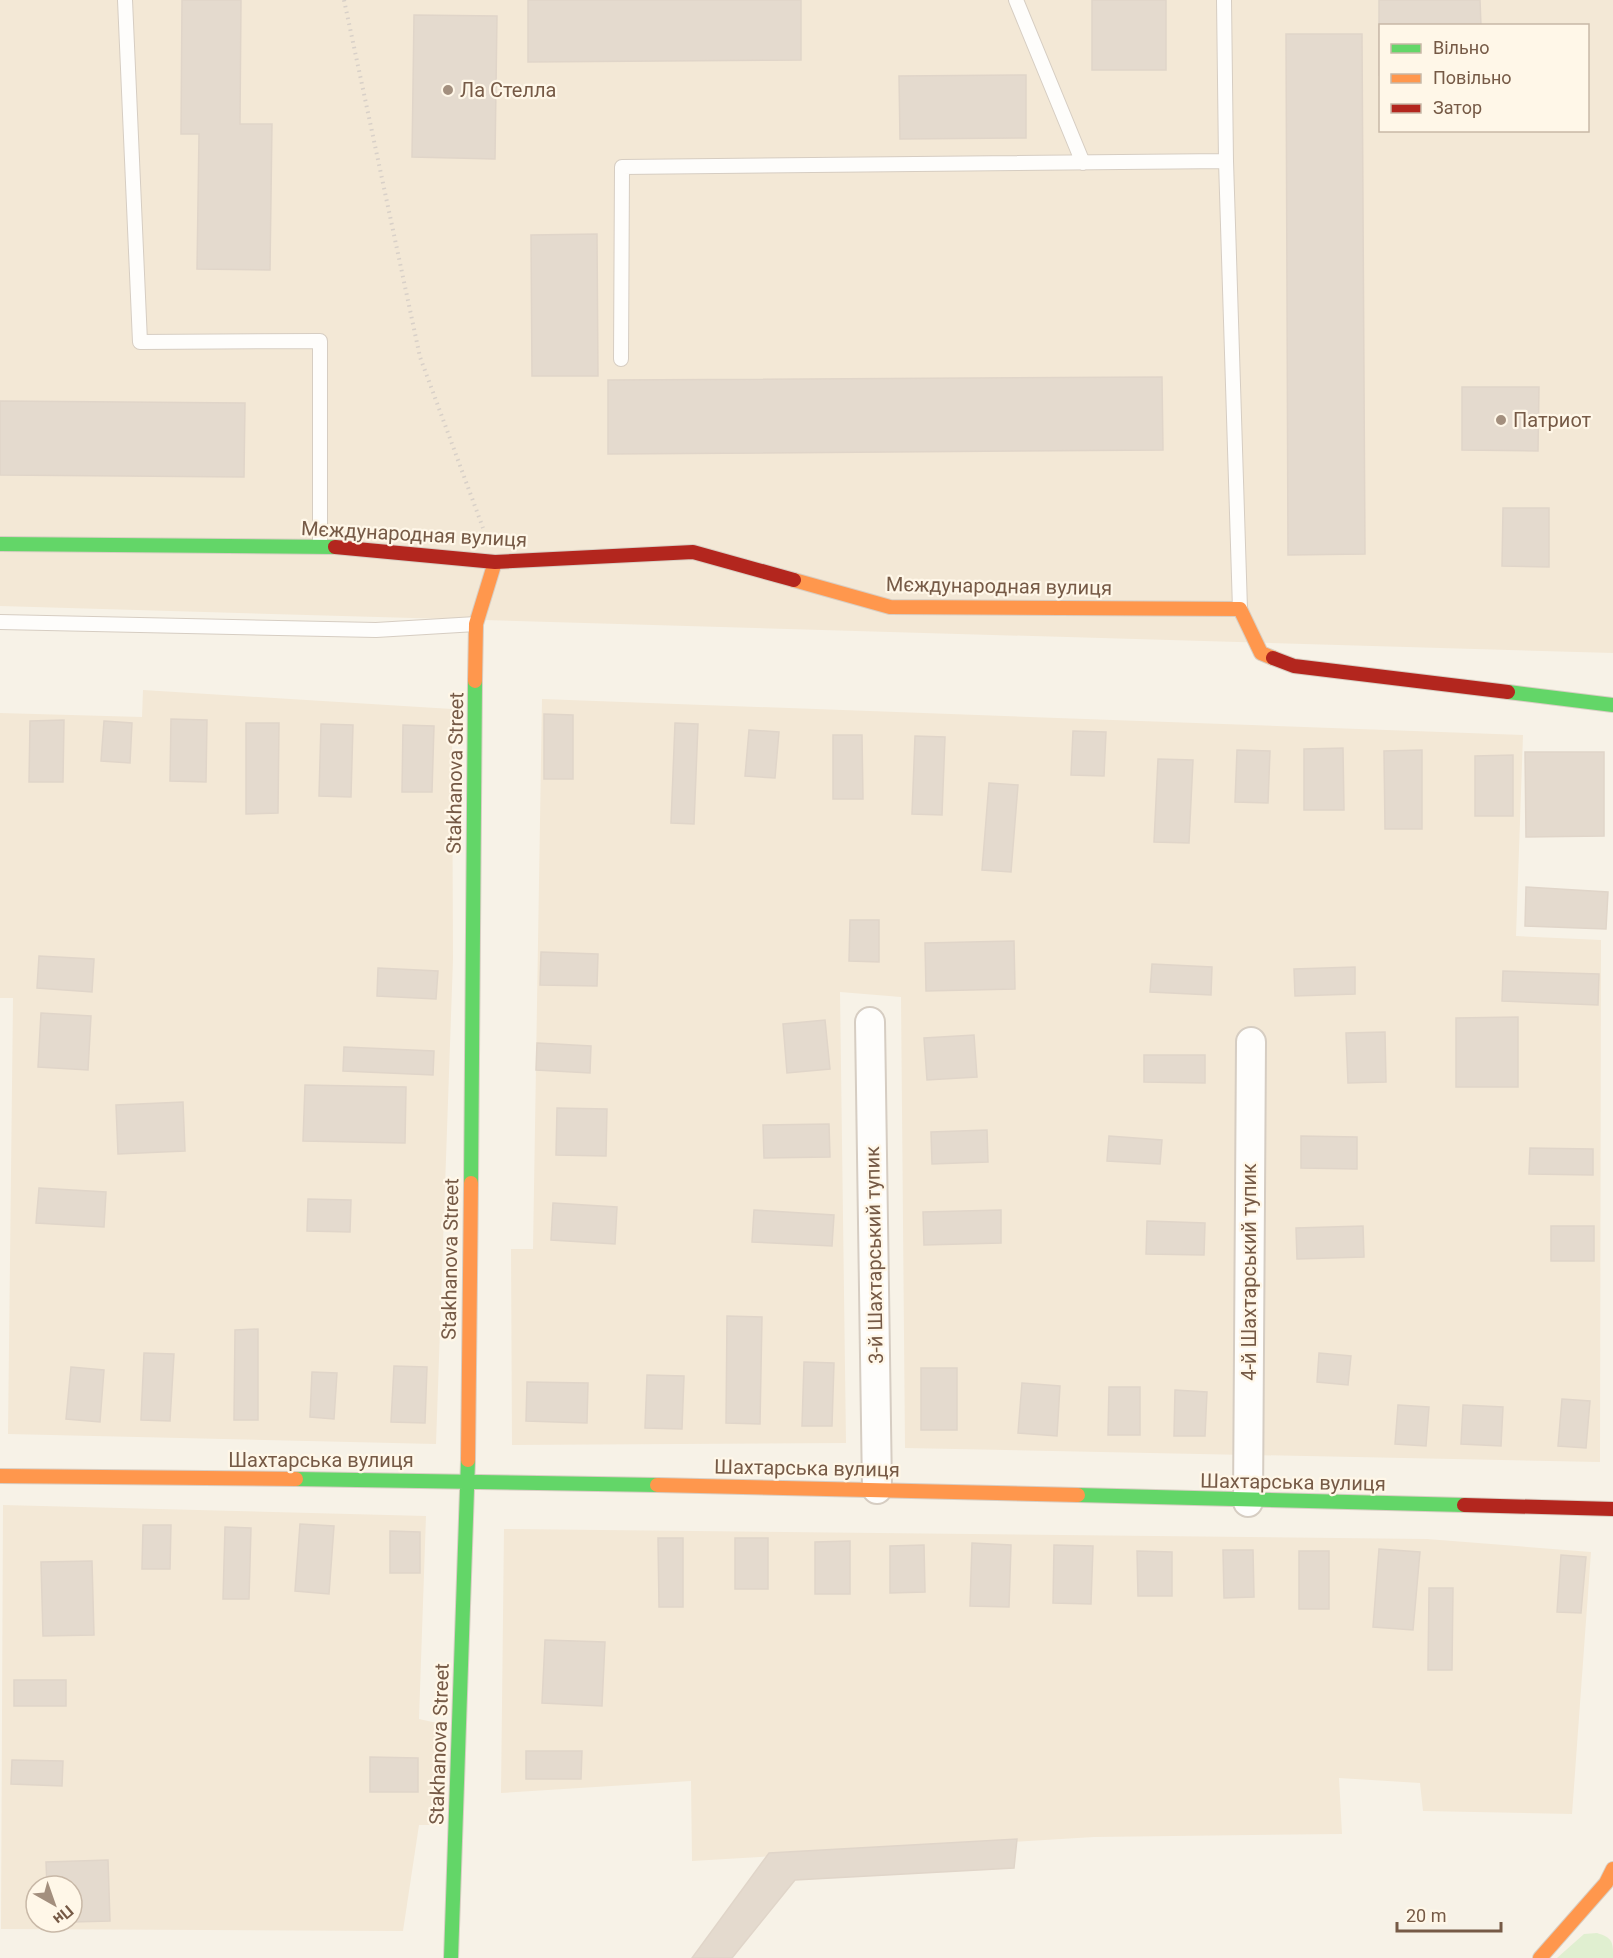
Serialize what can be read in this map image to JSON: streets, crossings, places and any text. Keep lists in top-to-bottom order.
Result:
{
  "streets": {
    "street": [
      "Мєждународная вулиця",
      "Stakhanova Street",
      "3-й Шахтарський тупик",
      "4-й Шахтарський тупик",
      "Шахтарська вулиця"
    ]
  },
  "crossings": [
    ["Мєждународная вулиця", "Stakhanova Street"],
    ["Stakhanova Street", "Шахтарська вулиця"],
    ["3-й Шахтарський тупик", "Шахтарська вулиця"],
    ["4-й Шахтарський тупик", "Шахтарська вулиця"]
  ],
  "places": ["Ла Стелла", "Патриот"],
  "legend": ["Вільно", "Повільно", "Затор"],
  "scale_bar": "20 m",
  "north": "bottom right"
}
